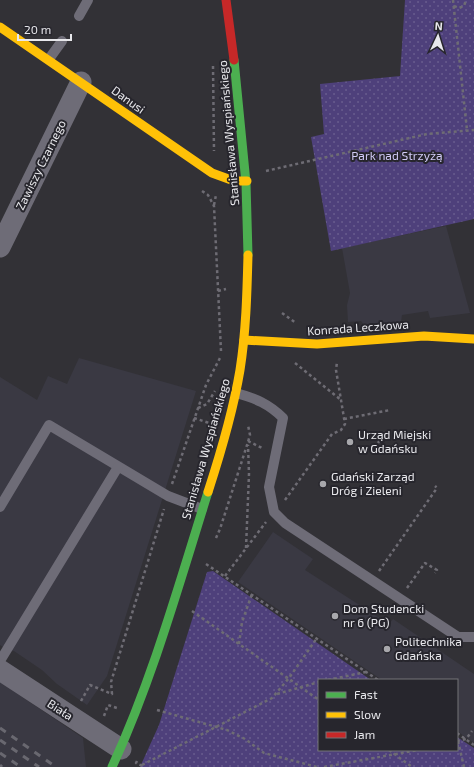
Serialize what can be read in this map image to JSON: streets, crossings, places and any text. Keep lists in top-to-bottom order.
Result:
{
  "streets": {
    "main road": ["Danusi", "Stanisława Wyspiańskiego", "Konrada Leczkowa"],
    "street": ["Zawiszy Czarnego", "Biała"]
  },
  "crossings": [
    ["Danusi", "Stanisława Wyspiańskiego"],
    ["Danusi", "Zawiszy Czarnego"],
    ["Stanisława Wyspiańskiego", "Konrada Leczkowa"],
    ["Stanisława Wyspiańskiego", "Biała"]
  ],
  "parks": ["Park nad Strzyżą"],
  "places": [
    "Urząd Miejski w Gdańsku",
    "Gdański Zarząd Dróg i Zieleni",
    "Dom Studencki nr 6 (PG)",
    "Politechnika Gdańska"
  ],
  "legend": ["Fast", "Slow", "Jam"],
  "scale_bar": "20 m",
  "north": "top"
}
